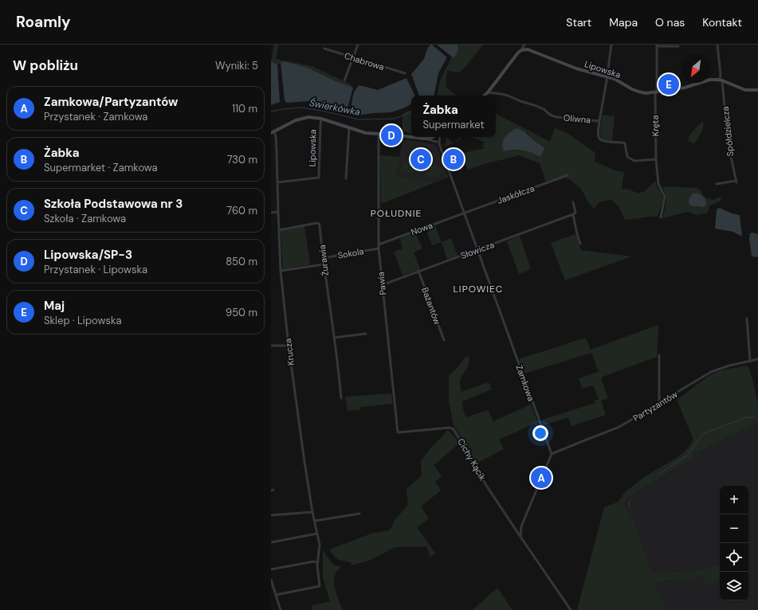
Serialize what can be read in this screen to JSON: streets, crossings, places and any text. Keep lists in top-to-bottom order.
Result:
{
  "streets": {
    "street": [
      "Chabrowa",
      "Lipowska",
      "Oliwna",
      "Kręta",
      "Spółdzielcza",
      "Jaskółcza",
      "Nowa",
      "Słowicza",
      "Sokola",
      "Żurawia",
      "Pawia",
      "Bażantów",
      "Krucza",
      "Zamkowa",
      "Partyzantów",
      "Cichy Kącik"
    ]
  },
  "crossings": [
    ["Lipowska", "Kręta"],
    ["Lipowska", "Spółdzielcza"],
    ["Lipowska", "Pawia"],
    ["Lipowska", "Krucza"],
    ["Oliwna", "Kręta"],
    ["Jaskółcza", "Nowa"],
    ["Jaskółcza", "Zamkowa"],
    ["Nowa", "Pawia"],
    ["Nowa", "Zamkowa"],
    ["Słowicza", "Pawia"],
    ["Słowicza", "Bażantów"],
    ["Słowicza", "Zamkowa"],
    ["Sokola", "Żurawia"],
    ["Sokola", "Pawia"],
    ["Żurawia", "Krucza"],
    ["Pawia", "Cichy Kącik"],
    ["Zamkowa", "Partyzantów"]
  ],
  "districts": ["POŁUDNIE", "LIPOWIEC"],
  "water": ["Świerkówka"],
  "north": "bottom left",
  "page": {
    "header": "Roamly",
    "nav": [
      "Start",
      "Mapa",
      "O nas",
      "Kontakt"
    ],
    "heading": ["W pobliżu", "Wyniki: 5"],
    "pins": [
      "E",
      "D",
      "B",
      "C",
      "A"
    ],
    "list": [
      {
        "mark": "A",
        "name": "Zamkowa/Partyzantów",
        "note": "Przystanek · Zamkowa",
        "value": "110 m"
      },
      {
        "mark": "B",
        "name": "Żabka",
        "note": "Supermarket · Zamkowa",
        "value": "730 m"
      },
      {
        "mark": "C",
        "name": "Szkoła Podstawowa nr 3",
        "note": "Szkoła · Zamkowa",
        "value": "760 m"
      },
      {
        "mark": "D",
        "name": "Lipowska/SP-3",
        "note": "Przystanek · Lipowska",
        "value": "850 m"
      },
      {
        "mark": "E",
        "name": "Maj",
        "note": "Sklep · Lipowska",
        "value": "950 m"
      }
    ],
    "popup": ["Żabka", "Supermarket"],
    "map_buttons": ["+", "−"]
  }
}
